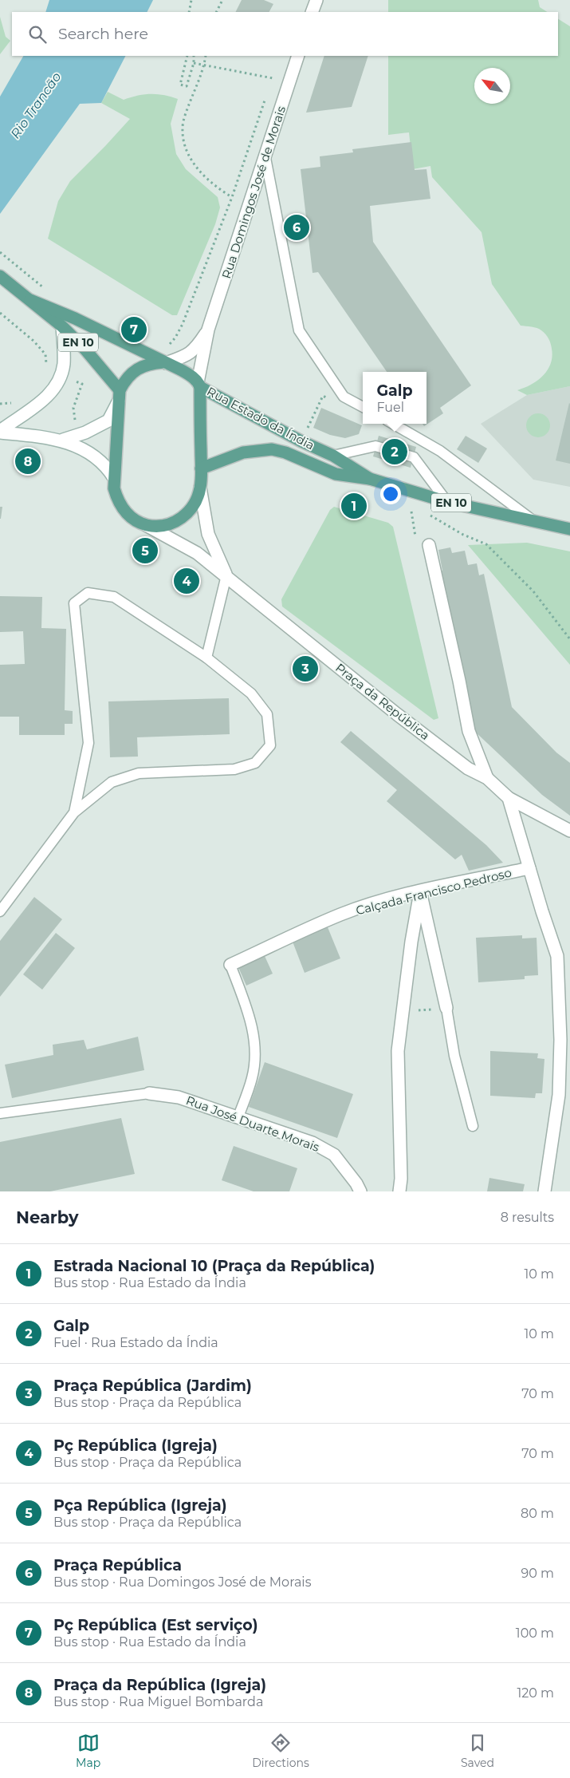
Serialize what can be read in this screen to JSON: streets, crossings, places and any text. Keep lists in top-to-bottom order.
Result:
{
  "streets": {
    "main road": ["EN 10", "Rua Estado da Índia", "Praça da República"],
    "street": ["Rua Domingos José de Morais", "Calçada Francisco Pedroso", "Rua José Duarte Morais"]
  },
  "crossings": [
    ["Rua Domingos José de Morais", "Rua Estado da Índia"],
    ["Rua Domingos José de Morais", "Praça da República"],
    ["EN 10", "Rua Estado da Índia"],
    ["Rua Estado da Índia", "Praça da República"]
  ],
  "water": ["Rio Trancão"],
  "north": "top left",
  "page": {
    "search": "Search here",
    "pins": [
      "6",
      "7",
      "2",
      "8",
      "1",
      "5",
      "4",
      "3"
    ],
    "popup": ["Galp", "Fuel"],
    "heading": ["Nearby", "8 results"],
    "list": [
      {
        "mark": "1",
        "name": "Estrada Nacional 10 (Praça da República)",
        "note": "Bus stop · Rua Estado da Índia",
        "value": "10 m"
      },
      {
        "mark": "2",
        "name": "Galp",
        "note": "Fuel · Rua Estado da Índia",
        "value": "10 m"
      },
      {
        "mark": "3",
        "name": "Praça República (Jardim)",
        "note": "Bus stop · Praça da República",
        "value": "70 m"
      },
      {
        "mark": "4",
        "name": "Pç República (Igreja)",
        "note": "Bus stop · Praça da República",
        "value": "70 m"
      },
      {
        "mark": "5",
        "name": "Pça República (Igreja)",
        "note": "Bus stop · Praça da República",
        "value": "80 m"
      },
      {
        "mark": "6",
        "name": "Praça República",
        "note": "Bus stop · Rua Domingos José de Morais",
        "value": "90 m"
      },
      {
        "mark": "7",
        "name": "Pç República (Est serviço)",
        "note": "Bus stop · Rua Estado da Índia",
        "value": "100 m"
      },
      {
        "mark": "8",
        "name": "Praça da República (Igreja)",
        "note": "Bus stop · Rua Miguel Bombarda",
        "value": "120 m"
      }
    ],
    "nav": ["Map", "Directions", "Saved"]
  }
}
